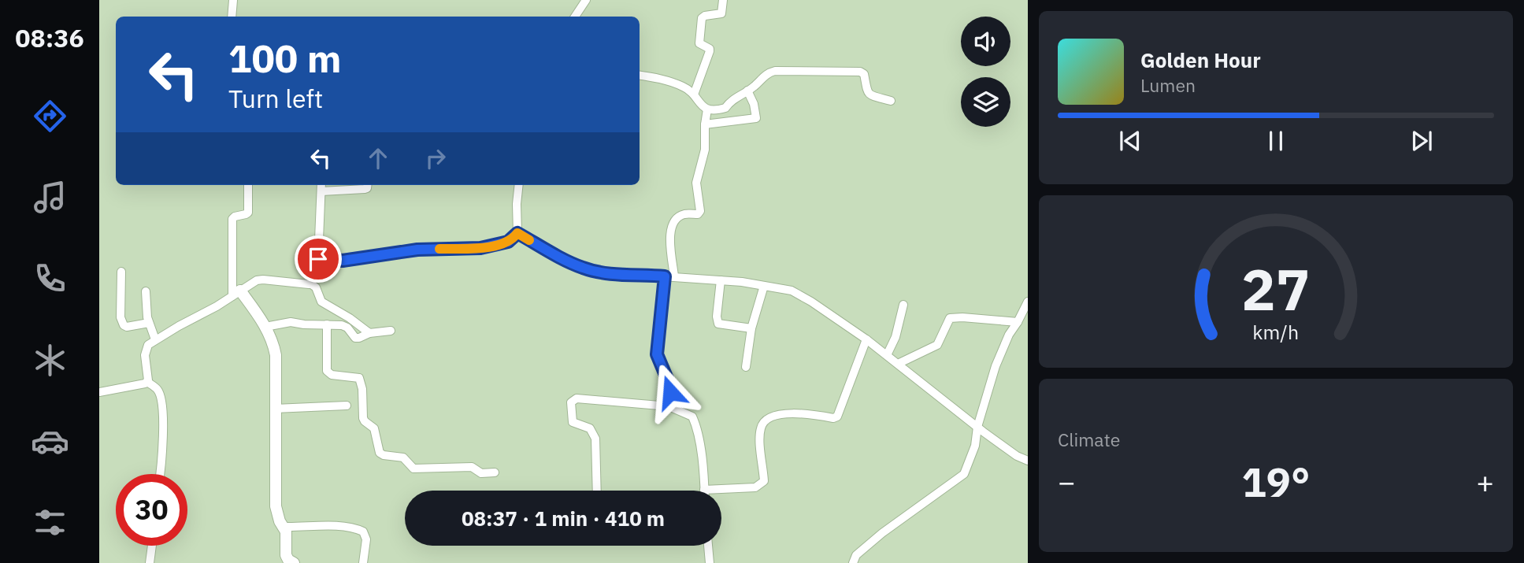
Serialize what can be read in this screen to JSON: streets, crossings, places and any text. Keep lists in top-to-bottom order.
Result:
{
  "page": {
    "tabs": "08:36",
    "turn": ["100 m", "Turn left"],
    "song": ["Golden Hour", "Lumen"],
    "tile": "Climate",
    "heat": ["−", "19°", "+"],
    "limit": "30",
    "trip": "08:37 · 1 min · 410 m",
    "gauge": ["27", "km/h"]
  }
}
